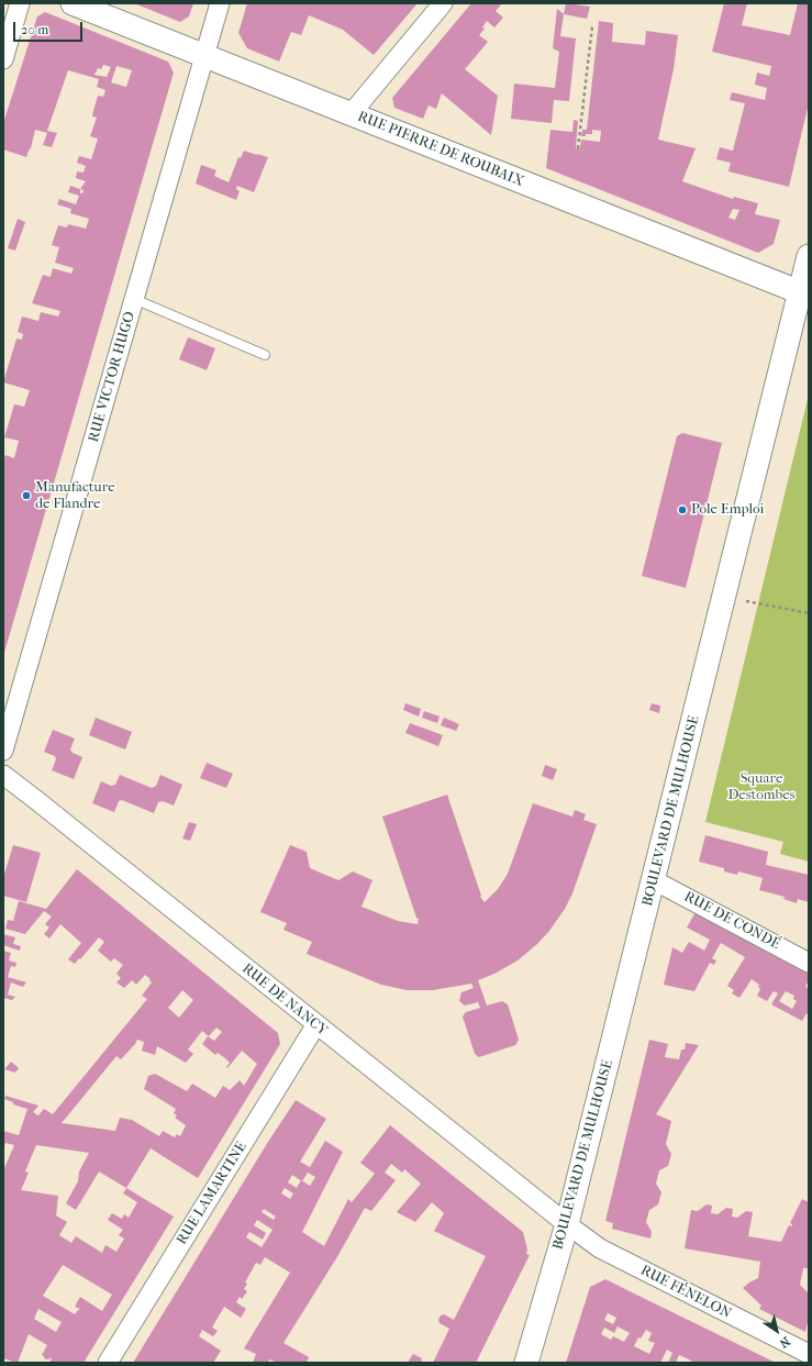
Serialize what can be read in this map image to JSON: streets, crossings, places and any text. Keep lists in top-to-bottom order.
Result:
{
  "streets": {
    "street": [
      "RUE PIERRE DE ROUBAIX",
      "RUE VICTOR HUGO",
      "BOULEVARD DE MULHOUSE",
      "RUE DE CONDÉ",
      "RUE DE NANCY",
      "RUE LAMARTINE",
      "RUE FÉNELON"
    ]
  },
  "crossings": [
    ["RUE PIERRE DE ROUBAIX", "RUE VICTOR HUGO"],
    ["RUE PIERRE DE ROUBAIX", "BOULEVARD DE MULHOUSE"],
    ["BOULEVARD DE MULHOUSE", "RUE DE CONDÉ"],
    ["BOULEVARD DE MULHOUSE", "RUE DE NANCY"],
    ["BOULEVARD DE MULHOUSE", "RUE FÉNELON"],
    ["RUE DE NANCY", "RUE LAMARTINE"],
    ["RUE DE NANCY", "RUE FÉNELON"]
  ],
  "parks": ["Square Destombes"],
  "places": ["Manufacture de Flandre", "Pole Emploi"],
  "scale_bar": "20 m",
  "north": "bottom right"
}
